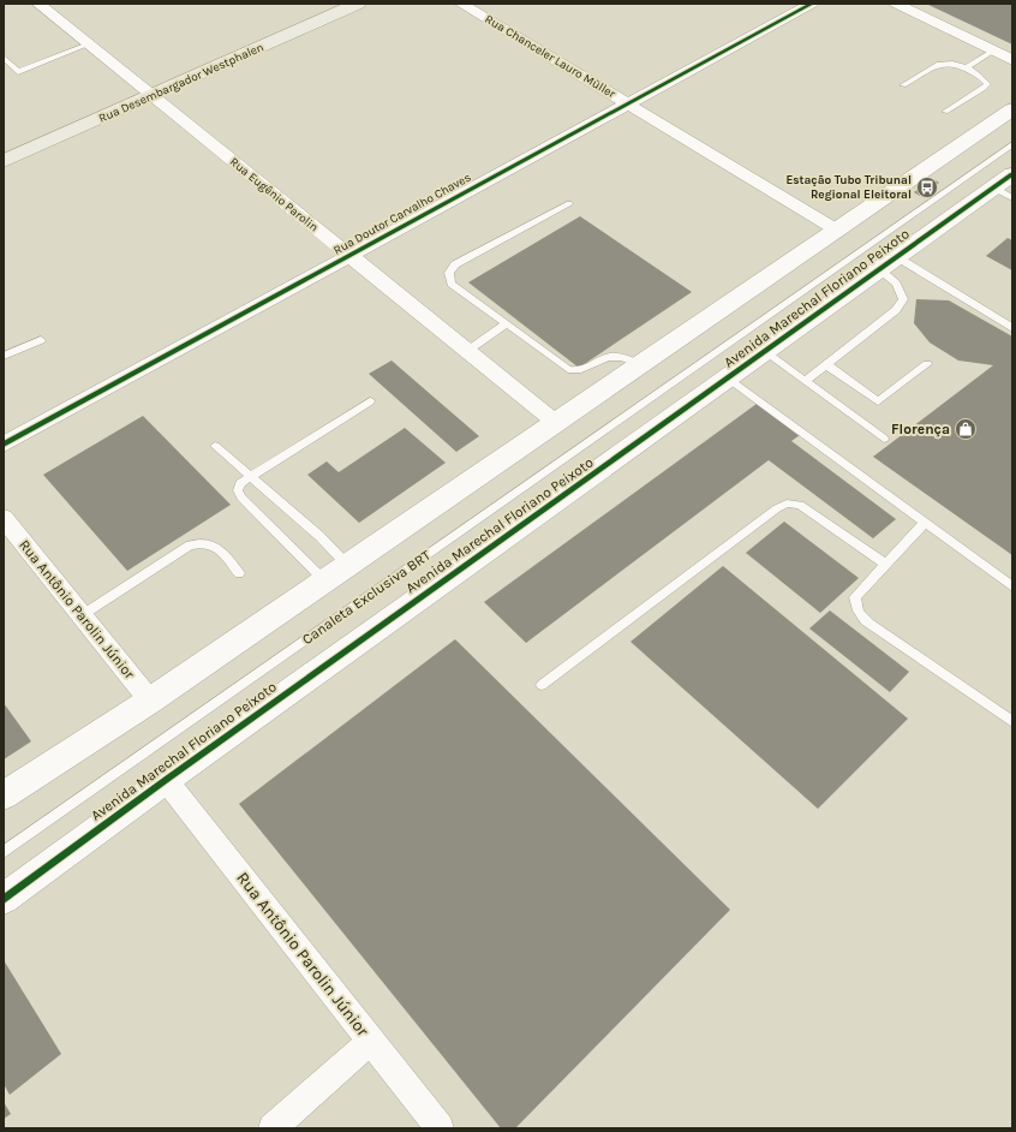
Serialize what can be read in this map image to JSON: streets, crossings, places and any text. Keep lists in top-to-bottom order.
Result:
{
  "streets": {
    "main road": ["Rua Desembargador Westphalen"],
    "street": [
      "Rua Chanceler Lauro Müller",
      "Rua Eugênio Parolin",
      "Rua Doutor Carvalho Chaves",
      "Avenida Marechal Floriano Peixoto",
      "Rua Antônio Parolin Júnior"
    ],
    "lane": ["Canaleta Exclusiva BRT"]
  },
  "crossings": [
    ["Rua Chanceler Lauro Müller", "Rua Doutor Carvalho Chaves"],
    ["Rua Desembargador Westphalen", "Rua Eugênio Parolin"],
    ["Rua Eugênio Parolin", "Rua Doutor Carvalho Chaves"],
    ["Avenida Marechal Floriano Peixoto", "Rua Antônio Parolin Júnior"]
  ],
  "places": {
    "bus stop": ["Estação Tubo Tribunal Regional Eleitoral"],
    "shop": ["Florença"]
  }
}
